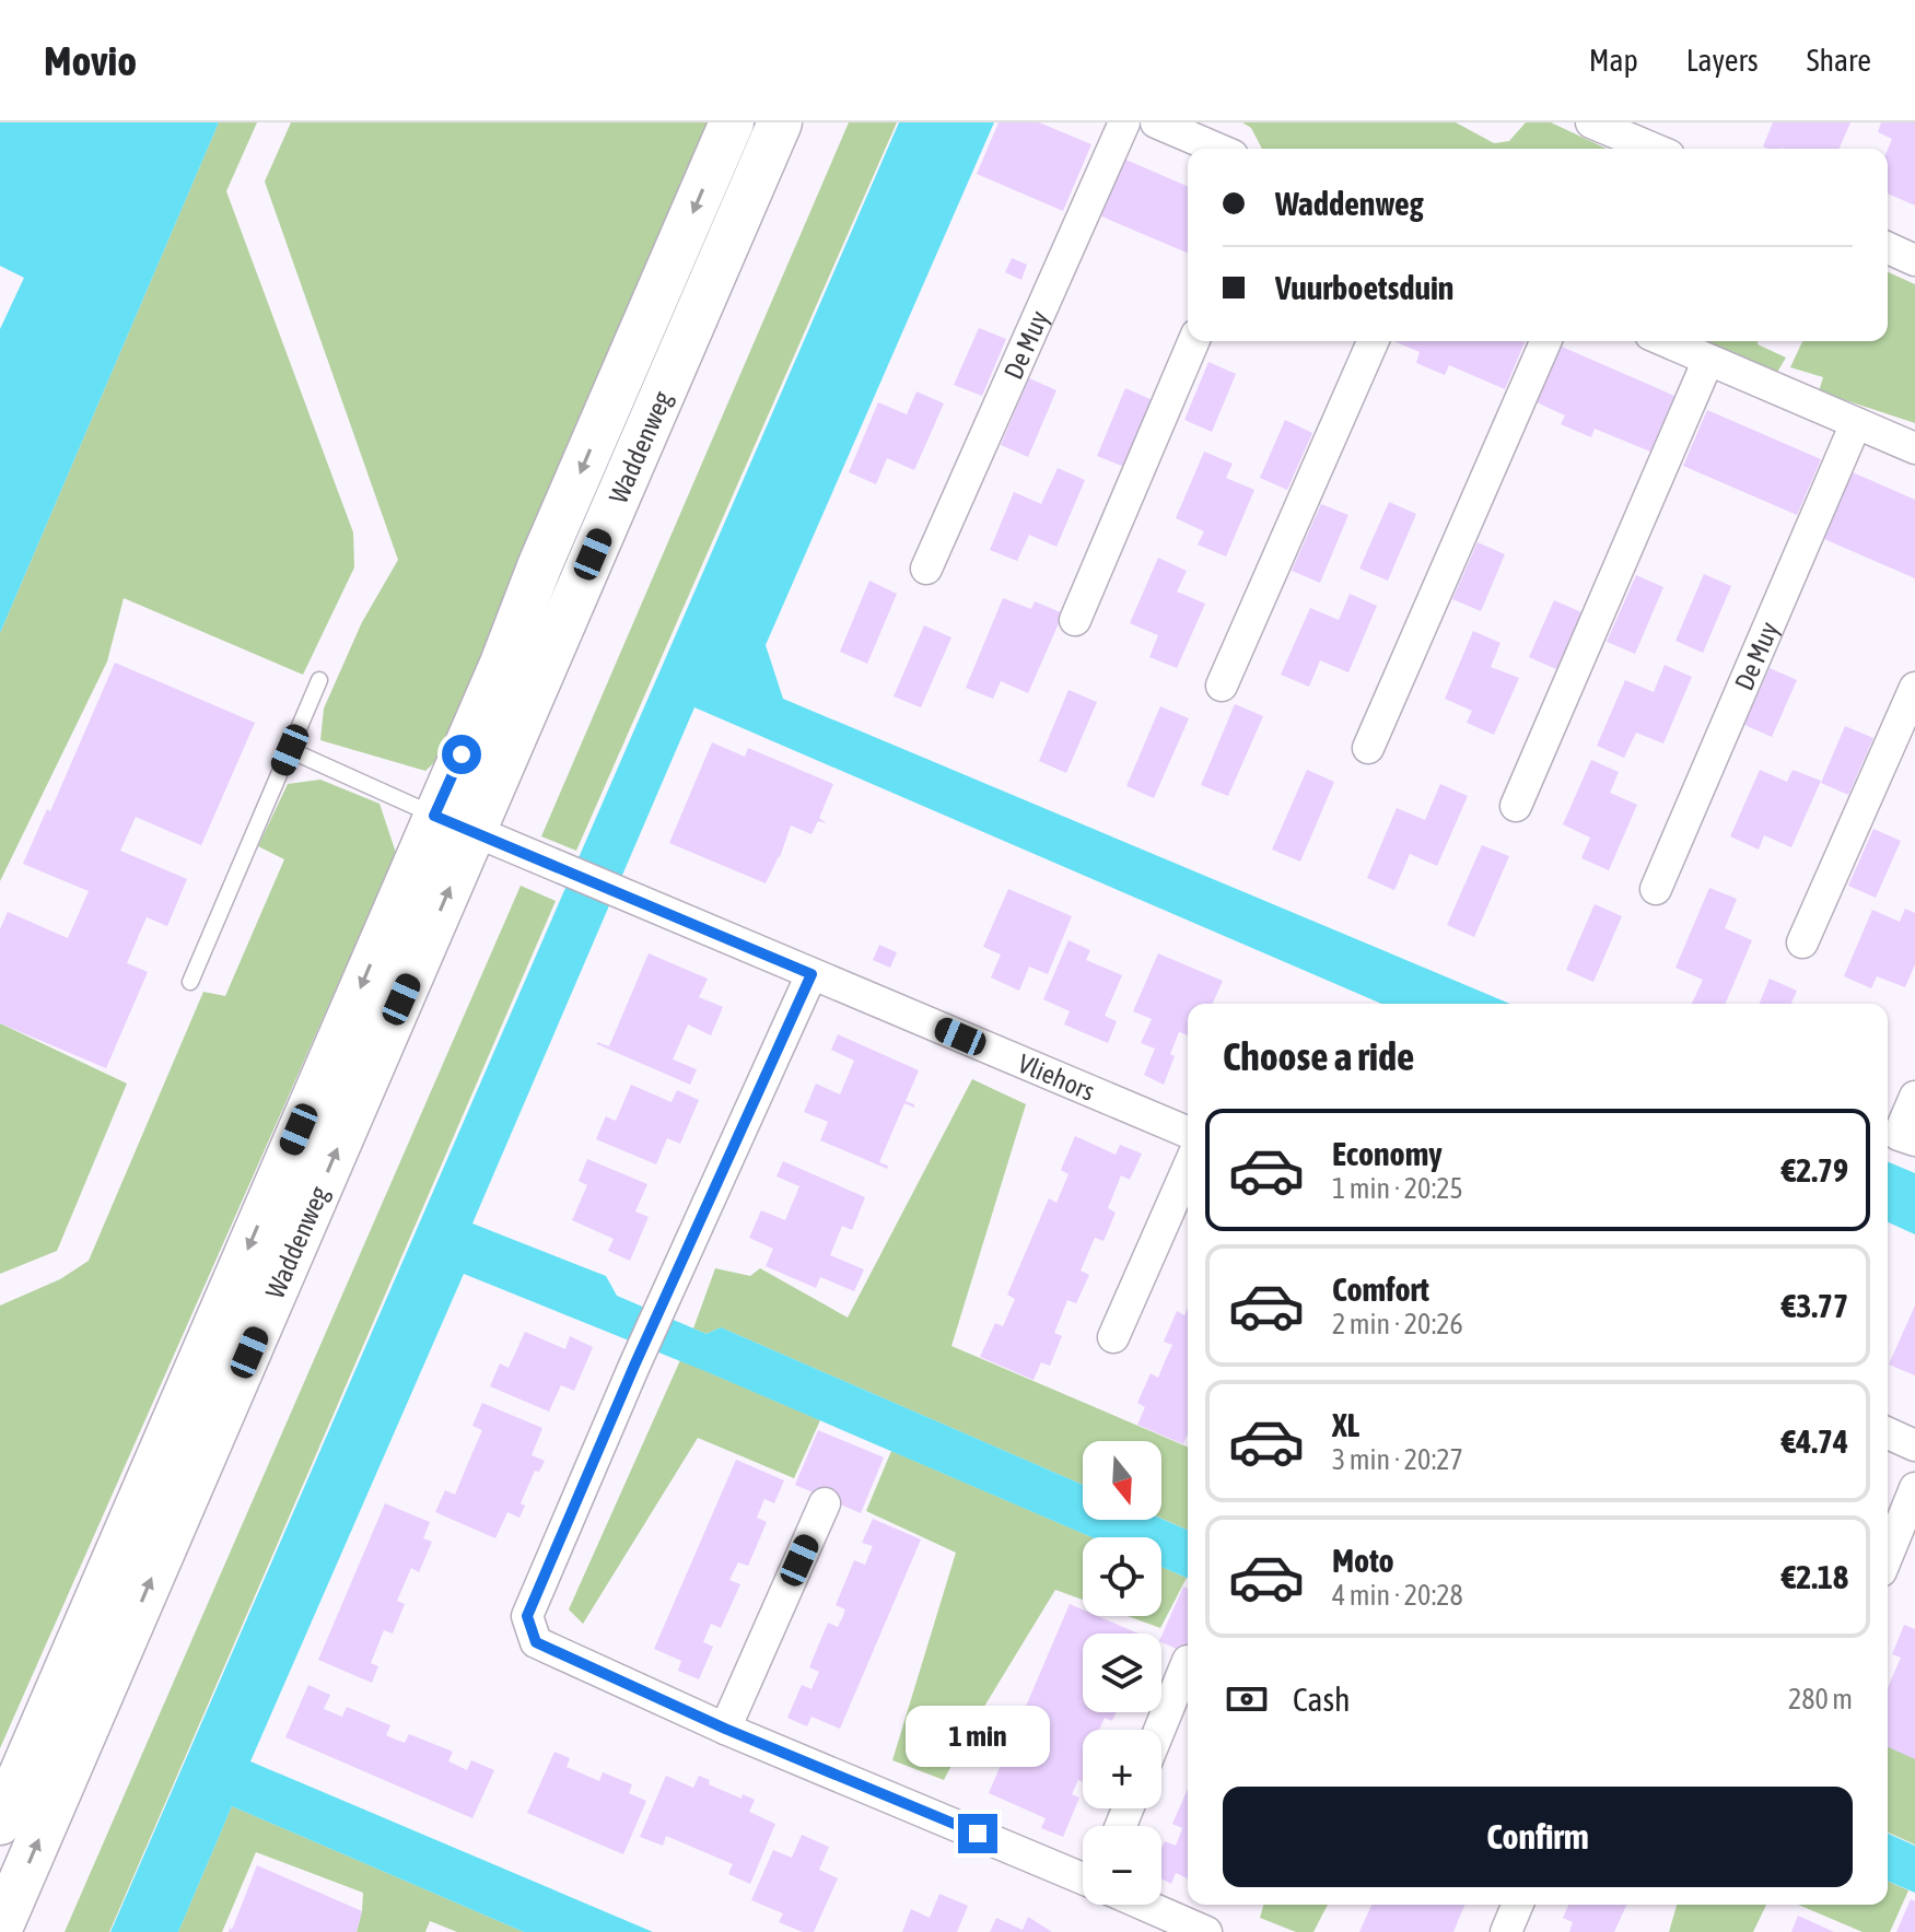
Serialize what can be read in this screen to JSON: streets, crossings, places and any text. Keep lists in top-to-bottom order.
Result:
{
  "streets": {
    "street": ["De Muy", "Waddenweg", "Vliehors"]
  },
  "crossings": [
    ["Waddenweg", "Vliehors"]
  ],
  "north": "bottom",
  "page": {
    "header": "Movio",
    "nav": ["Map", "Layers", "Share"],
    "banner": ["Waddenweg", "Vuurboetsduin"],
    "heading": "Choose a ride",
    "list": [
      {
        "name": "Economy",
        "note": "1 min · 20:25",
        "value": "€2.79"
      },
      {
        "name": "Comfort",
        "note": "2 min · 20:26",
        "value": "€3.77"
      },
      {
        "name": "XL",
        "note": "3 min · 20:27",
        "value": "€4.74"
      },
      {
        "name": "Moto",
        "note": "4 min · 20:28",
        "value": "€2.18"
      }
    ],
    "map_buttons": ["+", "−"],
    "pay": ["Cash", "280 m"],
    "bubble": "1 min",
    "buttons": "Confirm"
  }
}
